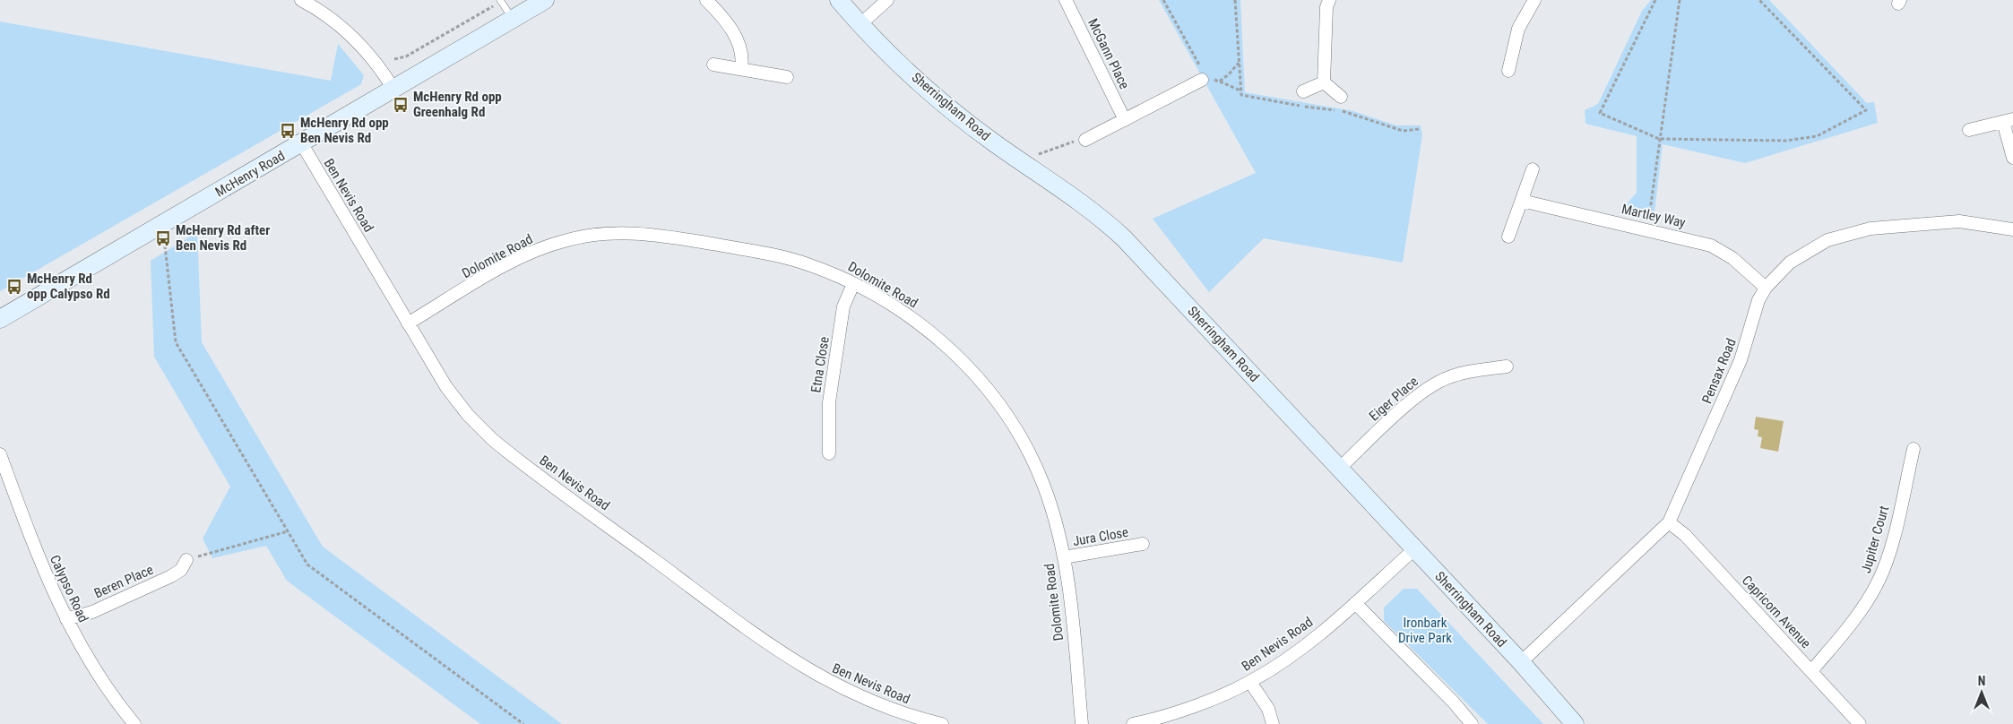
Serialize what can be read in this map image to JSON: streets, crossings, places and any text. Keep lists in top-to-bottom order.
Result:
{
  "streets": {
    "street": [
      "McGann Place",
      "Sherringham Road",
      "McHenry Road",
      "Ben Nevis Road",
      "Martley Way",
      "Dolomite Road",
      "Etna Close",
      "Pensax Road",
      "Eiger Place",
      "Jura Close",
      "Jupiter Court",
      "Beren Place",
      "Calypso Road",
      "Capricorn Avenue"
    ]
  },
  "crossings": [
    ["Sherringham Road", "Ben Nevis Road"],
    ["Sherringham Road", "Pensax Road"],
    ["Sherringham Road", "Eiger Place"],
    ["McHenry Road", "Ben Nevis Road"],
    ["Ben Nevis Road", "Dolomite Road"],
    ["Martley Way", "Pensax Road"],
    ["Dolomite Road", "Etna Close"],
    ["Dolomite Road", "Jura Close"],
    ["Pensax Road", "Capricorn Avenue"],
    ["Jupiter Court", "Capricorn Avenue"],
    ["Beren Place", "Calypso Road"]
  ],
  "parks": ["Ironbark Drive Park"],
  "places": {
    "bus stop": [
      "McHenry Rd opp Greenhalg Rd",
      "McHenry Rd opp Ben Nevis Rd",
      "McHenry Rd after Ben Nevis Rd",
      "McHenry Rd opp Calypso Rd"
    ]
  },
  "north": "top"
}
